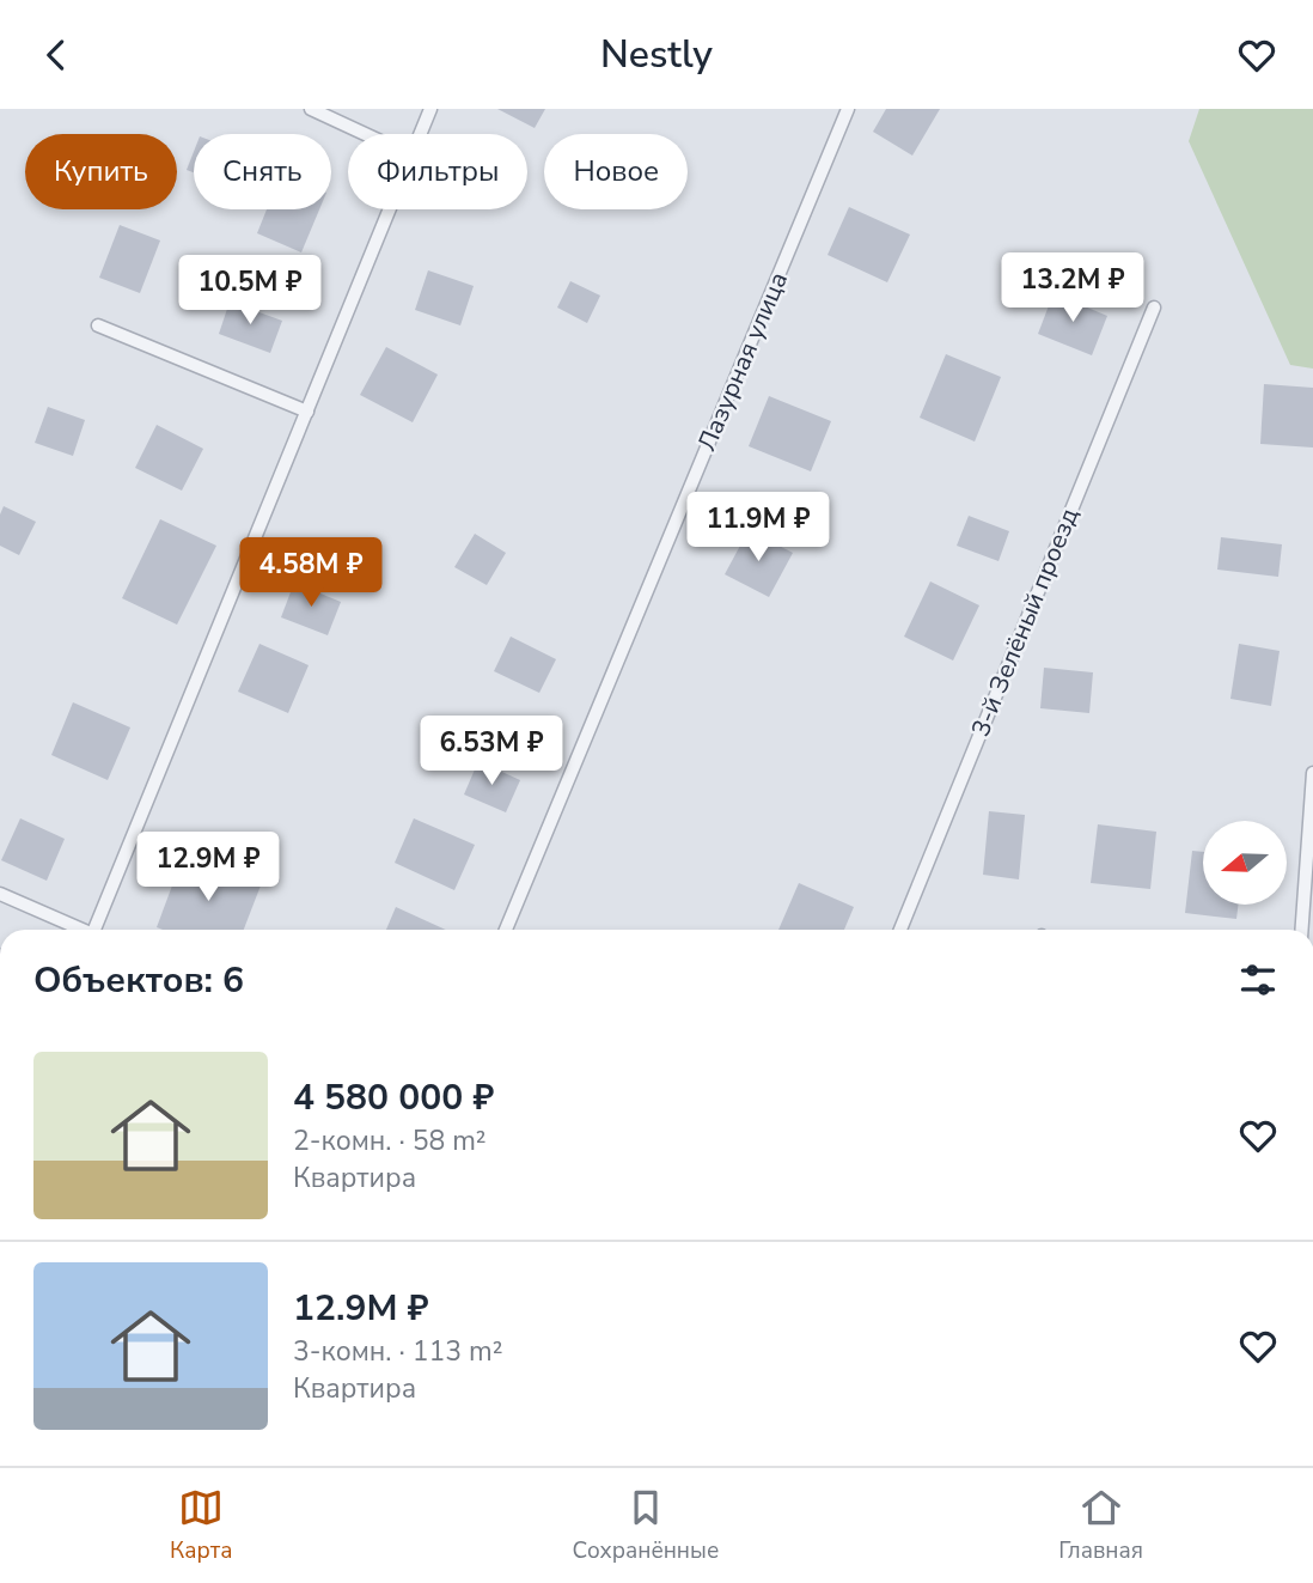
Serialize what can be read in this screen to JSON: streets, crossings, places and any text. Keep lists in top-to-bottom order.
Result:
{
  "streets": {
    "lane": ["Лазурная улица", "3-й Зелёный проезд"]
  },
  "north": "left",
  "page": {
    "header": "Nestly",
    "chip": [
      "Купить",
      "Снять",
      "Фильтры",
      "Новое"
    ],
    "price": [
      "13.2M ₽",
      "10.5M ₽",
      "11.9M ₽",
      "4.58M ₽",
      "6.53M ₽",
      "12.9M ₽"
    ],
    "heading": "Объектов: 6",
    "list": [
      {
        "name": "4 580 000 ₽",
        "note": "2-комн. · 58 m² · Квартира"
      },
      {
        "name": "12.9M ₽",
        "note": "3-комн. · 113 m² · Квартира"
      }
    ],
    "tabs": ["Карта", "Сохранённые", "Главная"]
  }
}
